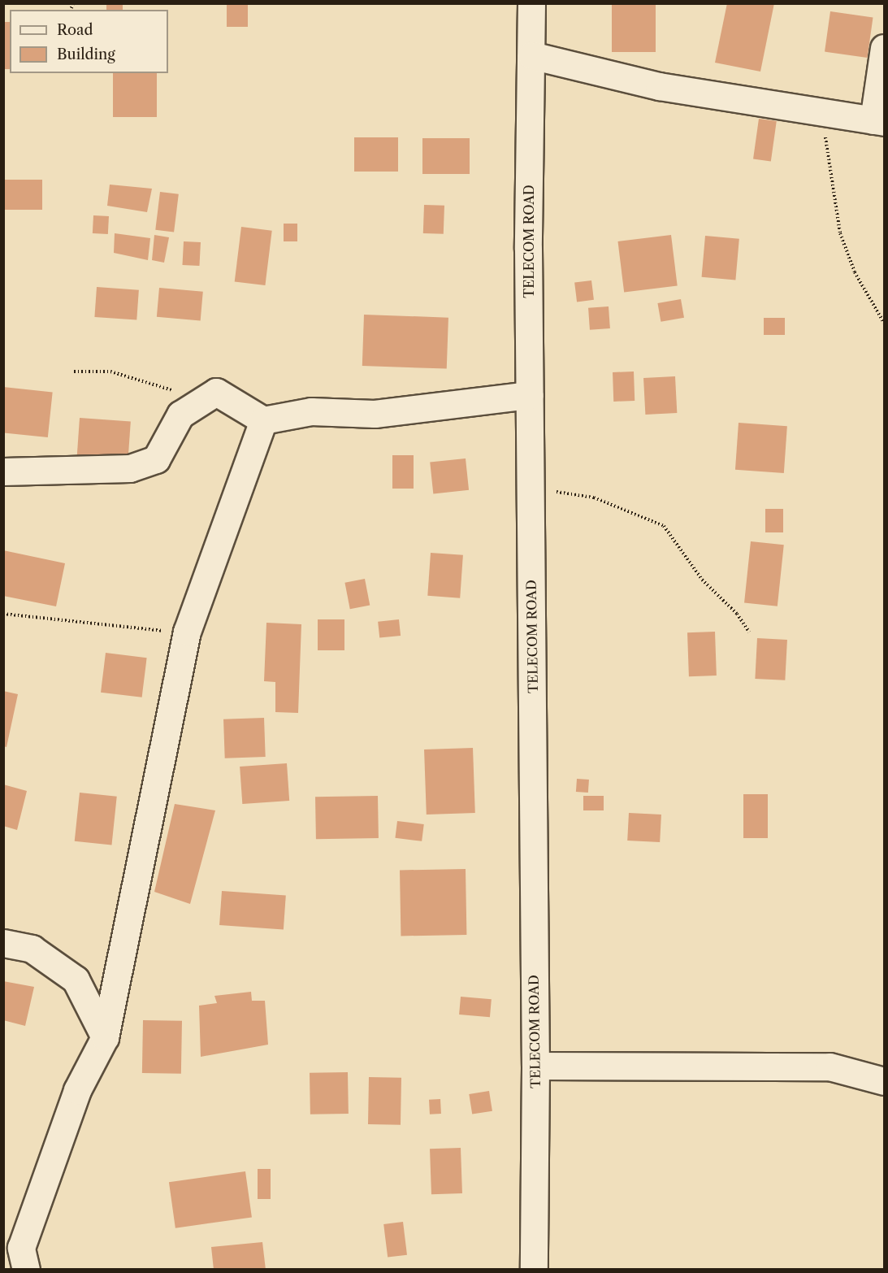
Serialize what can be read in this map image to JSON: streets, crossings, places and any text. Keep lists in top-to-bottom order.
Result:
{
  "streets": {
    "street": ["TELECOM ROAD"]
  },
  "legend": ["Road", "Building"]
}
